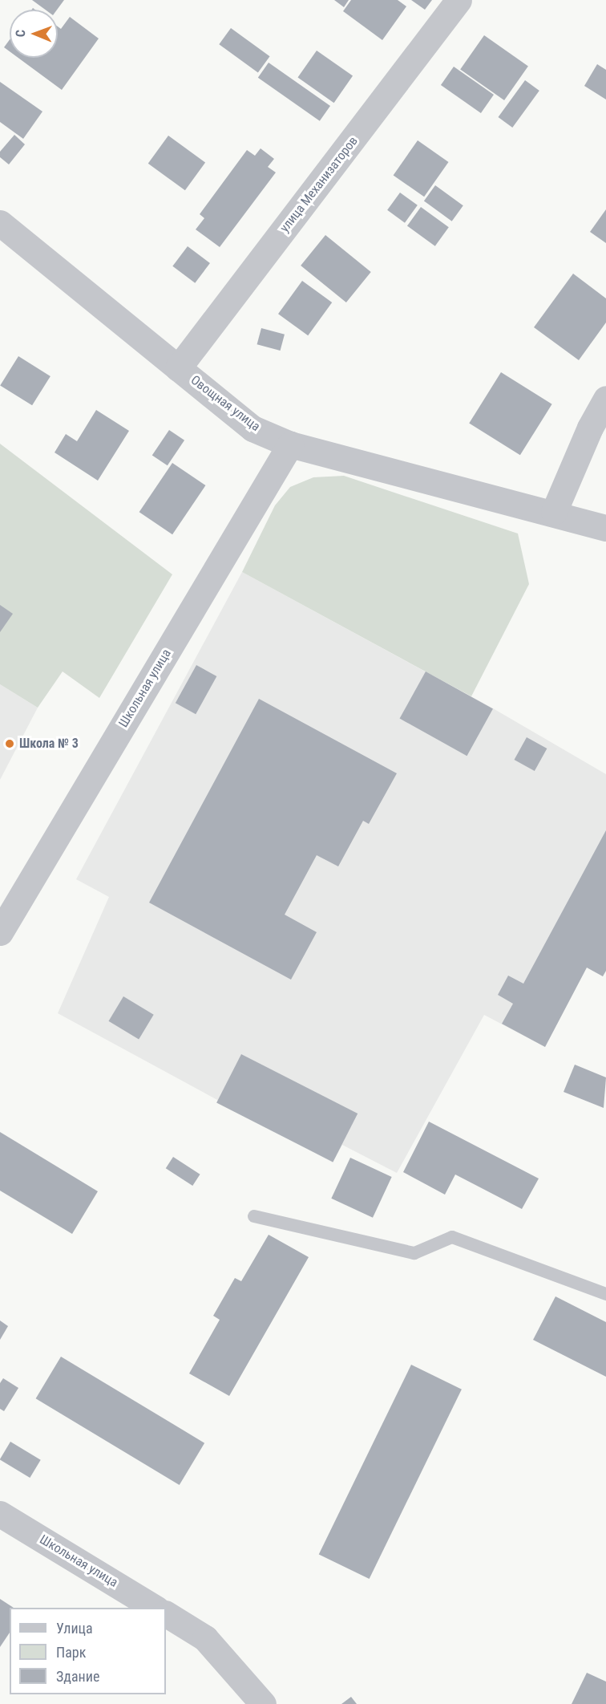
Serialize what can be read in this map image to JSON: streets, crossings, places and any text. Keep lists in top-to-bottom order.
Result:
{
  "streets": {
    "street": ["улица Механизаторов", "Овощная улица", "Школьная улица"]
  },
  "crossings": [
    ["улица Механизаторов", "Овощная улица"],
    ["Овощная улица", "Школьная улица"]
  ],
  "places": ["Школа № 3"],
  "legend": ["Улица", "Парк", "Здание"],
  "north": "left"
}
